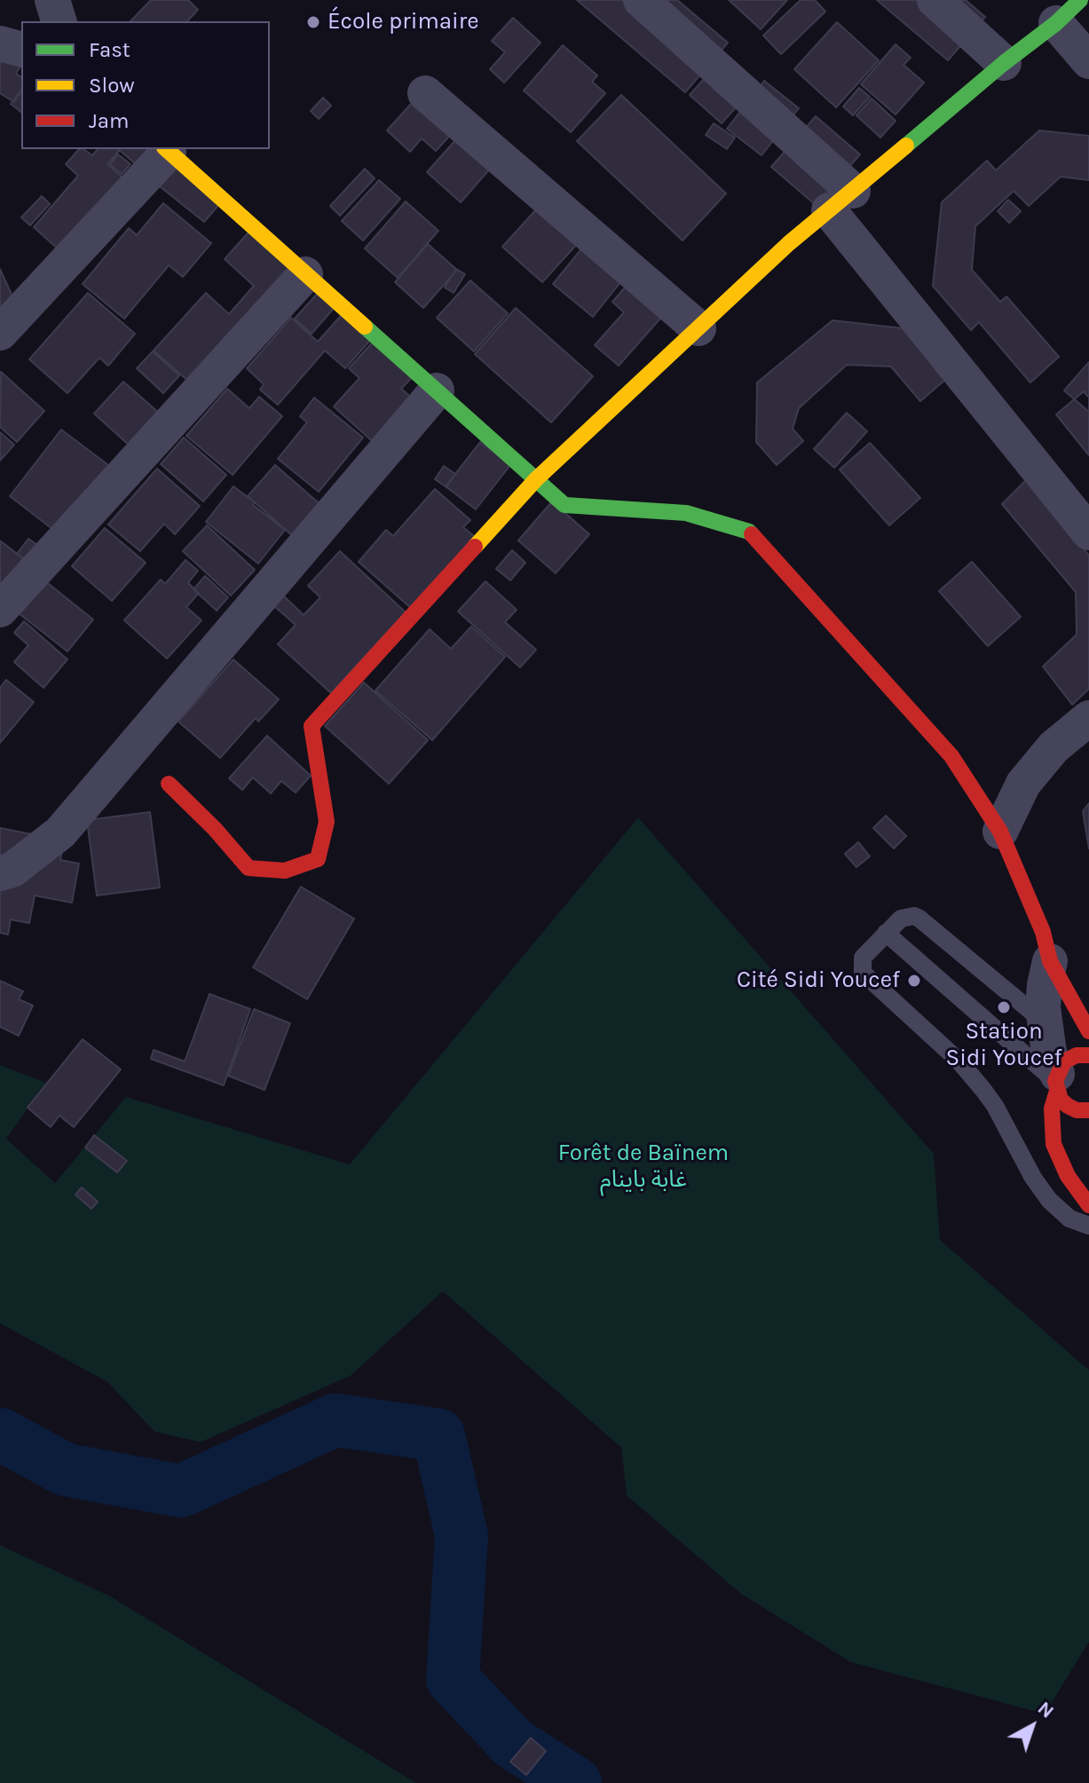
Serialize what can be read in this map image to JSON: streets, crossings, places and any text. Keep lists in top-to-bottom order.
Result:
{
  "parks": ["Forêt de Baïnem غابة باينام"],
  "places": ["École primaire", "Cité Sidi Youcef", "Station Sidi Youcef"],
  "legend": ["Fast", "Slow", "Jam"],
  "north": "top right"
}
